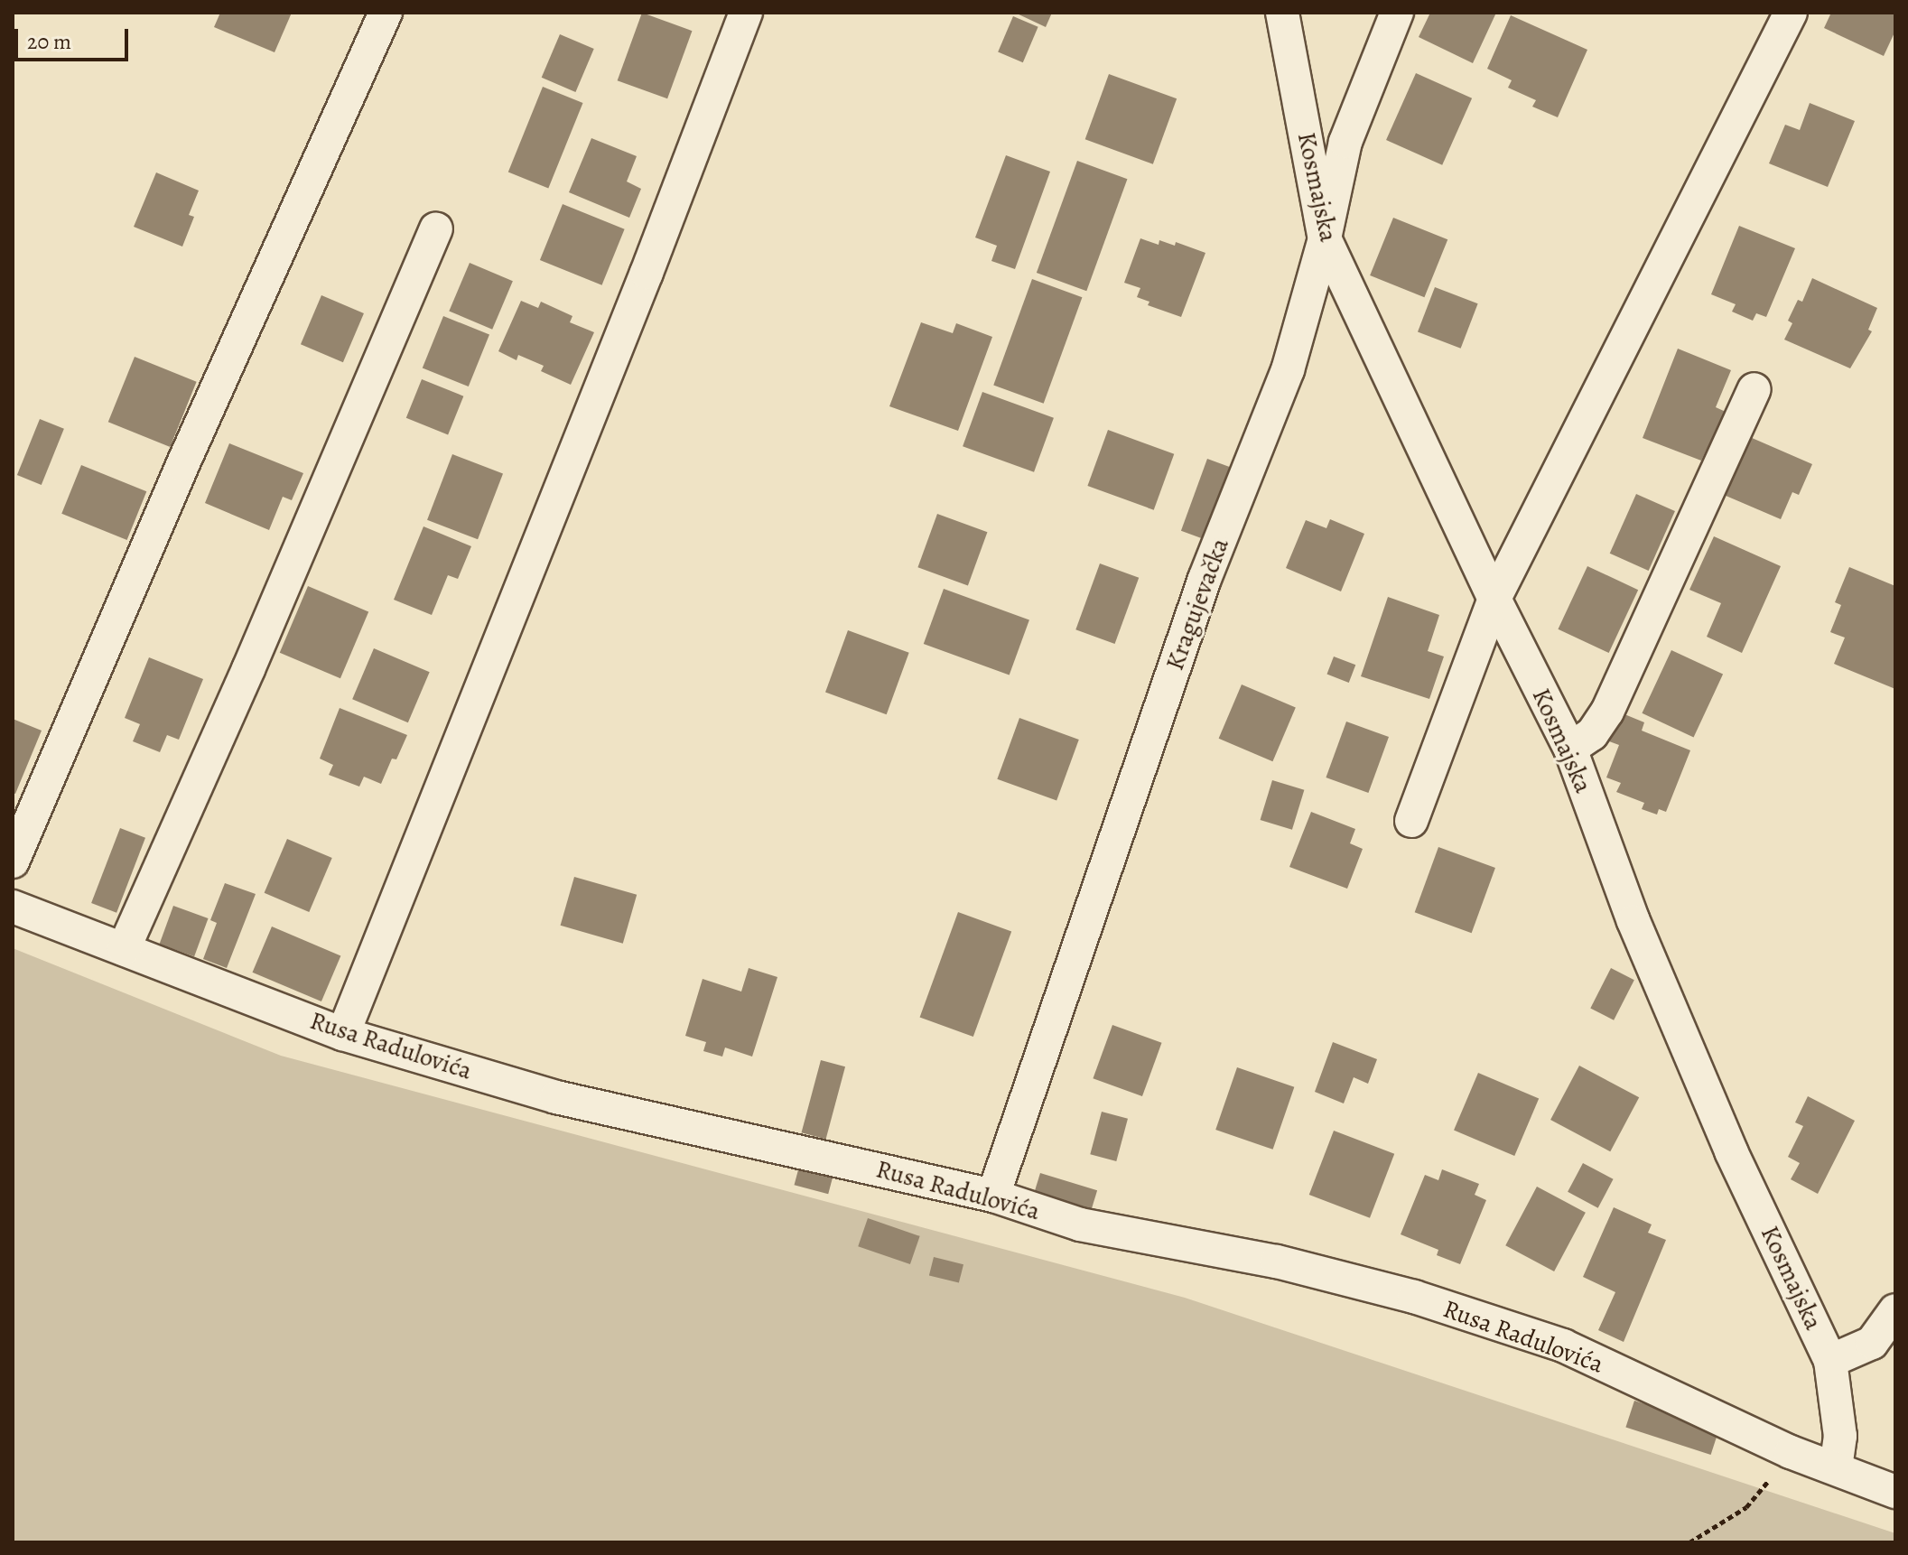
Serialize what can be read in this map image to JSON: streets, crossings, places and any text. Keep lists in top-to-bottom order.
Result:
{
  "streets": {
    "street": ["Kosmajska", "Kragujevačka", "Rusa Radulovića"]
  },
  "crossings": [
    ["Kosmajska", "Kragujevačka"],
    ["Kosmajska", "Rusa Radulovića"],
    ["Kragujevačka", "Rusa Radulovića"]
  ],
  "scale_bar": "20 m"
}
